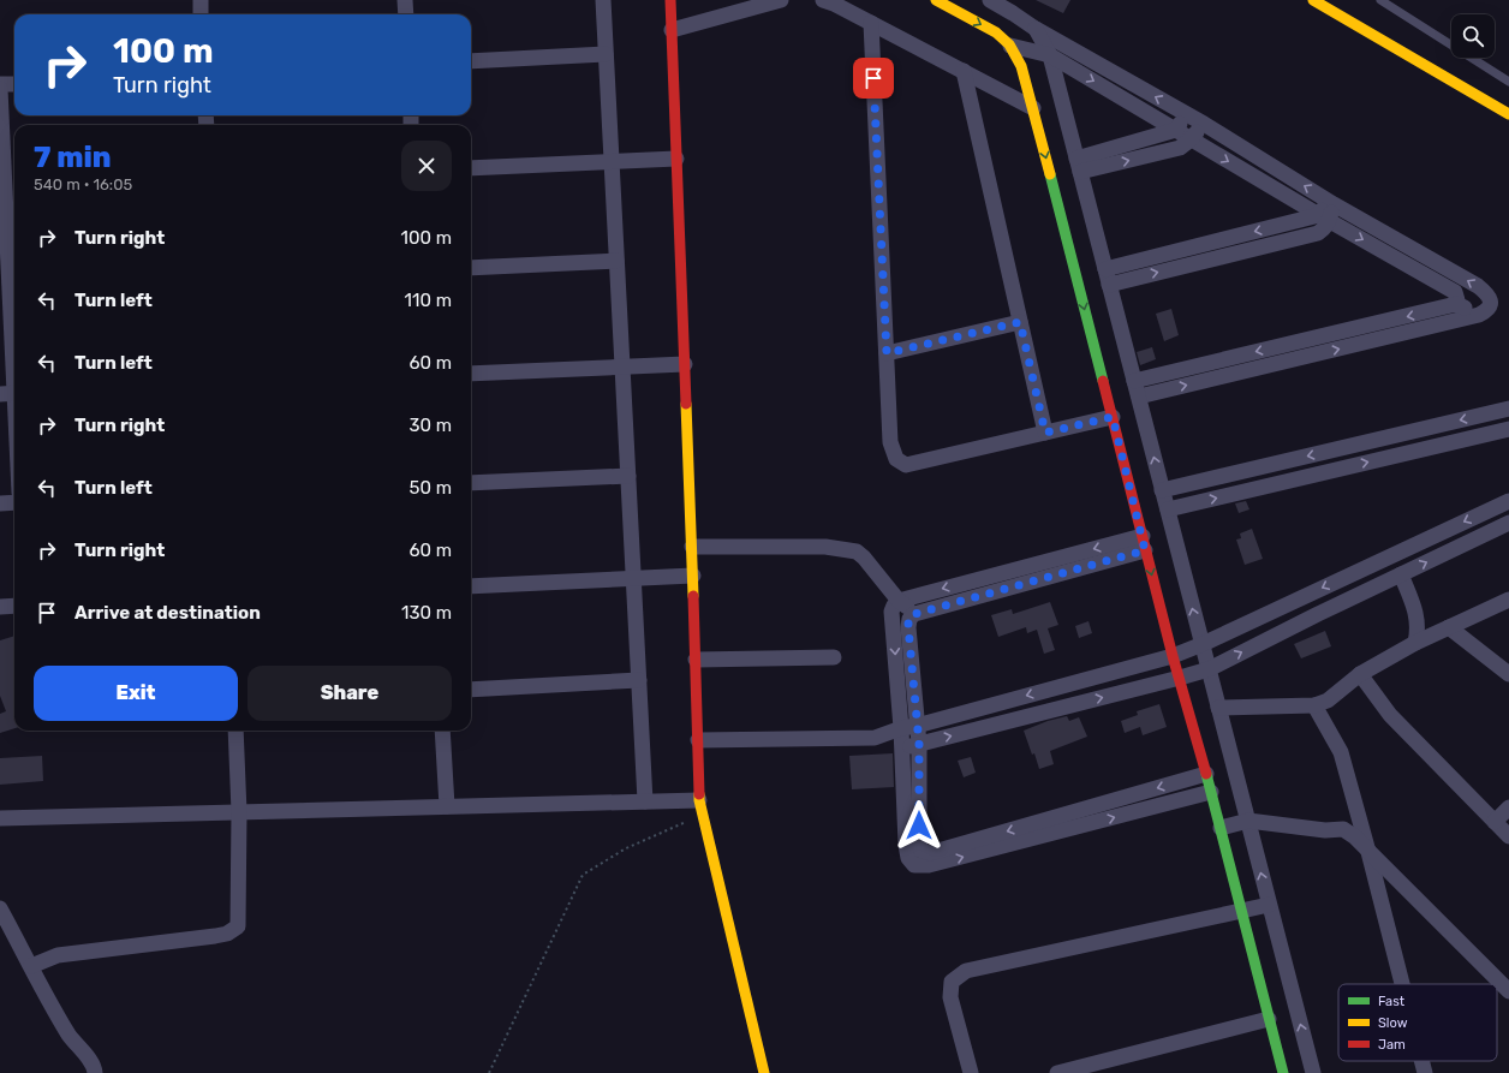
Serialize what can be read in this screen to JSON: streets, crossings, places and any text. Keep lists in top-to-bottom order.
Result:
{
  "legend": ["Fast", "Slow", "Jam"],
  "page": {
    "turn": ["100 m", "Turn right"],
    "heading": ["7 min", "540 m · 16:05"],
    "list": [
      {
        "name": "Turn right",
        "value": "100 m"
      },
      {
        "name": "Turn left",
        "value": "110 m"
      },
      {
        "name": "Turn left",
        "value": "60 m"
      },
      {
        "name": "Turn right",
        "value": "30 m"
      },
      {
        "name": "Turn left",
        "value": "50 m"
      },
      {
        "name": "Turn right",
        "value": "60 m"
      },
      {
        "name": "Arrive at destination",
        "value": "130 m"
      }
    ],
    "buttons": ["Exit", "Share"]
  }
}
